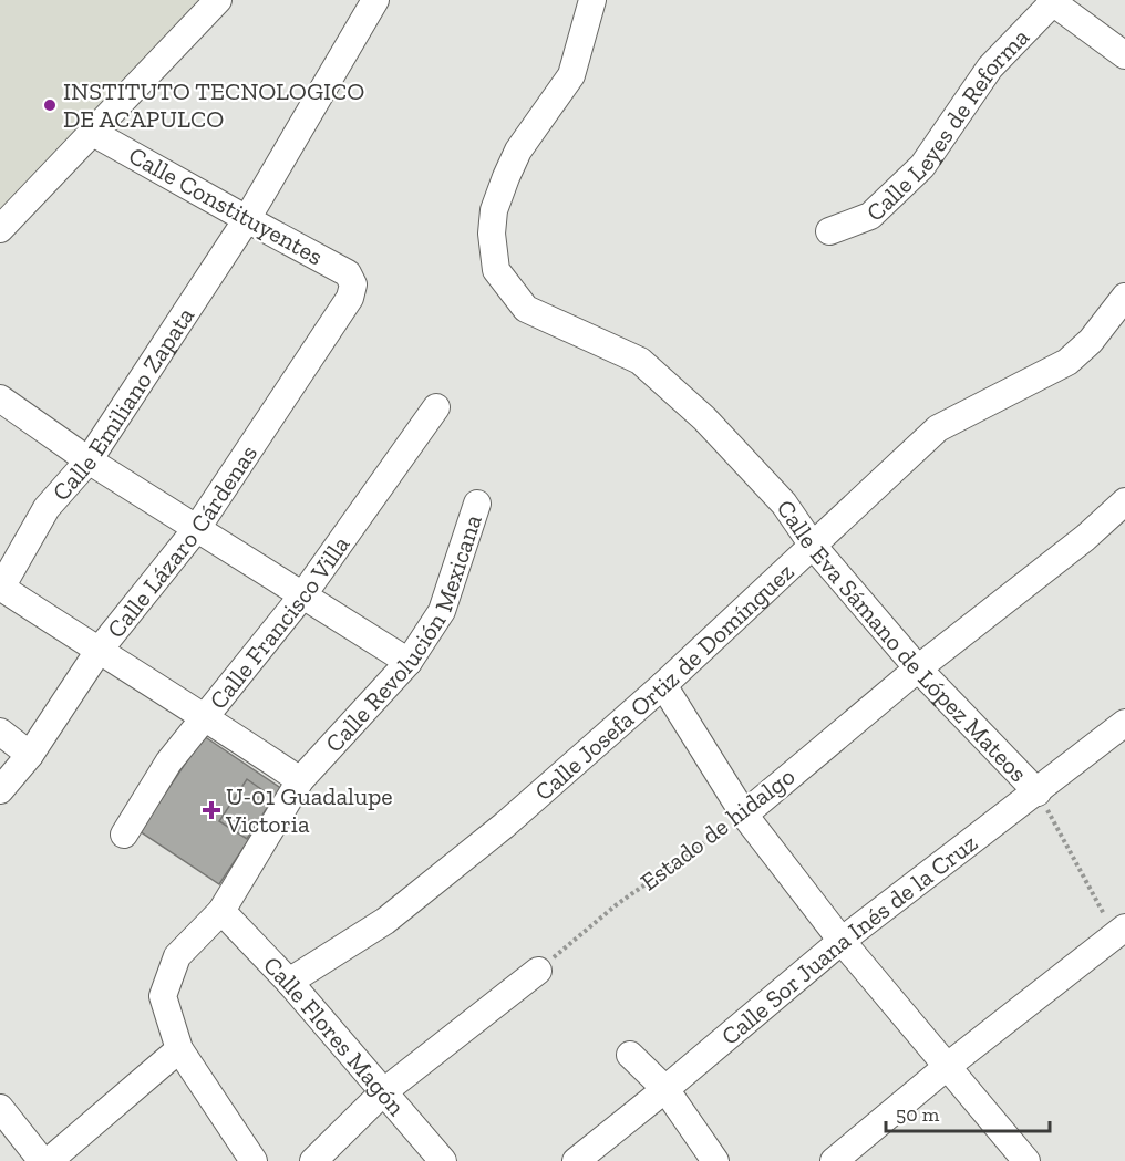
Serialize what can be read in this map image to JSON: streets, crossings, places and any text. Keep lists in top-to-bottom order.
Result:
{
  "streets": {
    "street": [
      "Calle Leyes de Reforma",
      "Calle Constituyentes",
      "Calle Emiliano Zapata",
      "Calle Lázaro Cárdenas",
      "Calle Francisco Villa",
      "Calle Revolución Mexicana",
      "Calle Eva Sámano de López Mateos",
      "Calle Josefa Ortiz de Domínguez",
      "Estado de hidalgo",
      "Calle Sor Juana Inés de la Cruz",
      "Calle Flores Magón"
    ]
  },
  "crossings": [
    ["Calle Constituyentes", "Calle Emiliano Zapata"],
    ["Calle Constituyentes", "Calle Lázaro Cárdenas"],
    ["Calle Revolución Mexicana", "Calle Flores Magón"],
    ["Calle Eva Sámano de López Mateos", "Calle Josefa Ortiz de Domínguez"],
    ["Calle Eva Sámano de López Mateos", "Estado de hidalgo"],
    ["Calle Eva Sámano de López Mateos", "Calle Sor Juana Inés de la Cruz"],
    ["Calle Josefa Ortiz de Domínguez", "Calle Flores Magón"]
  ],
  "places": {
    "other": ["INSTITUTO TECNOLOGICO DE ACAPULCO"],
    "health": ["U-01 Guadalupe Victoria"]
  },
  "scale_bar": "50 m"
}
